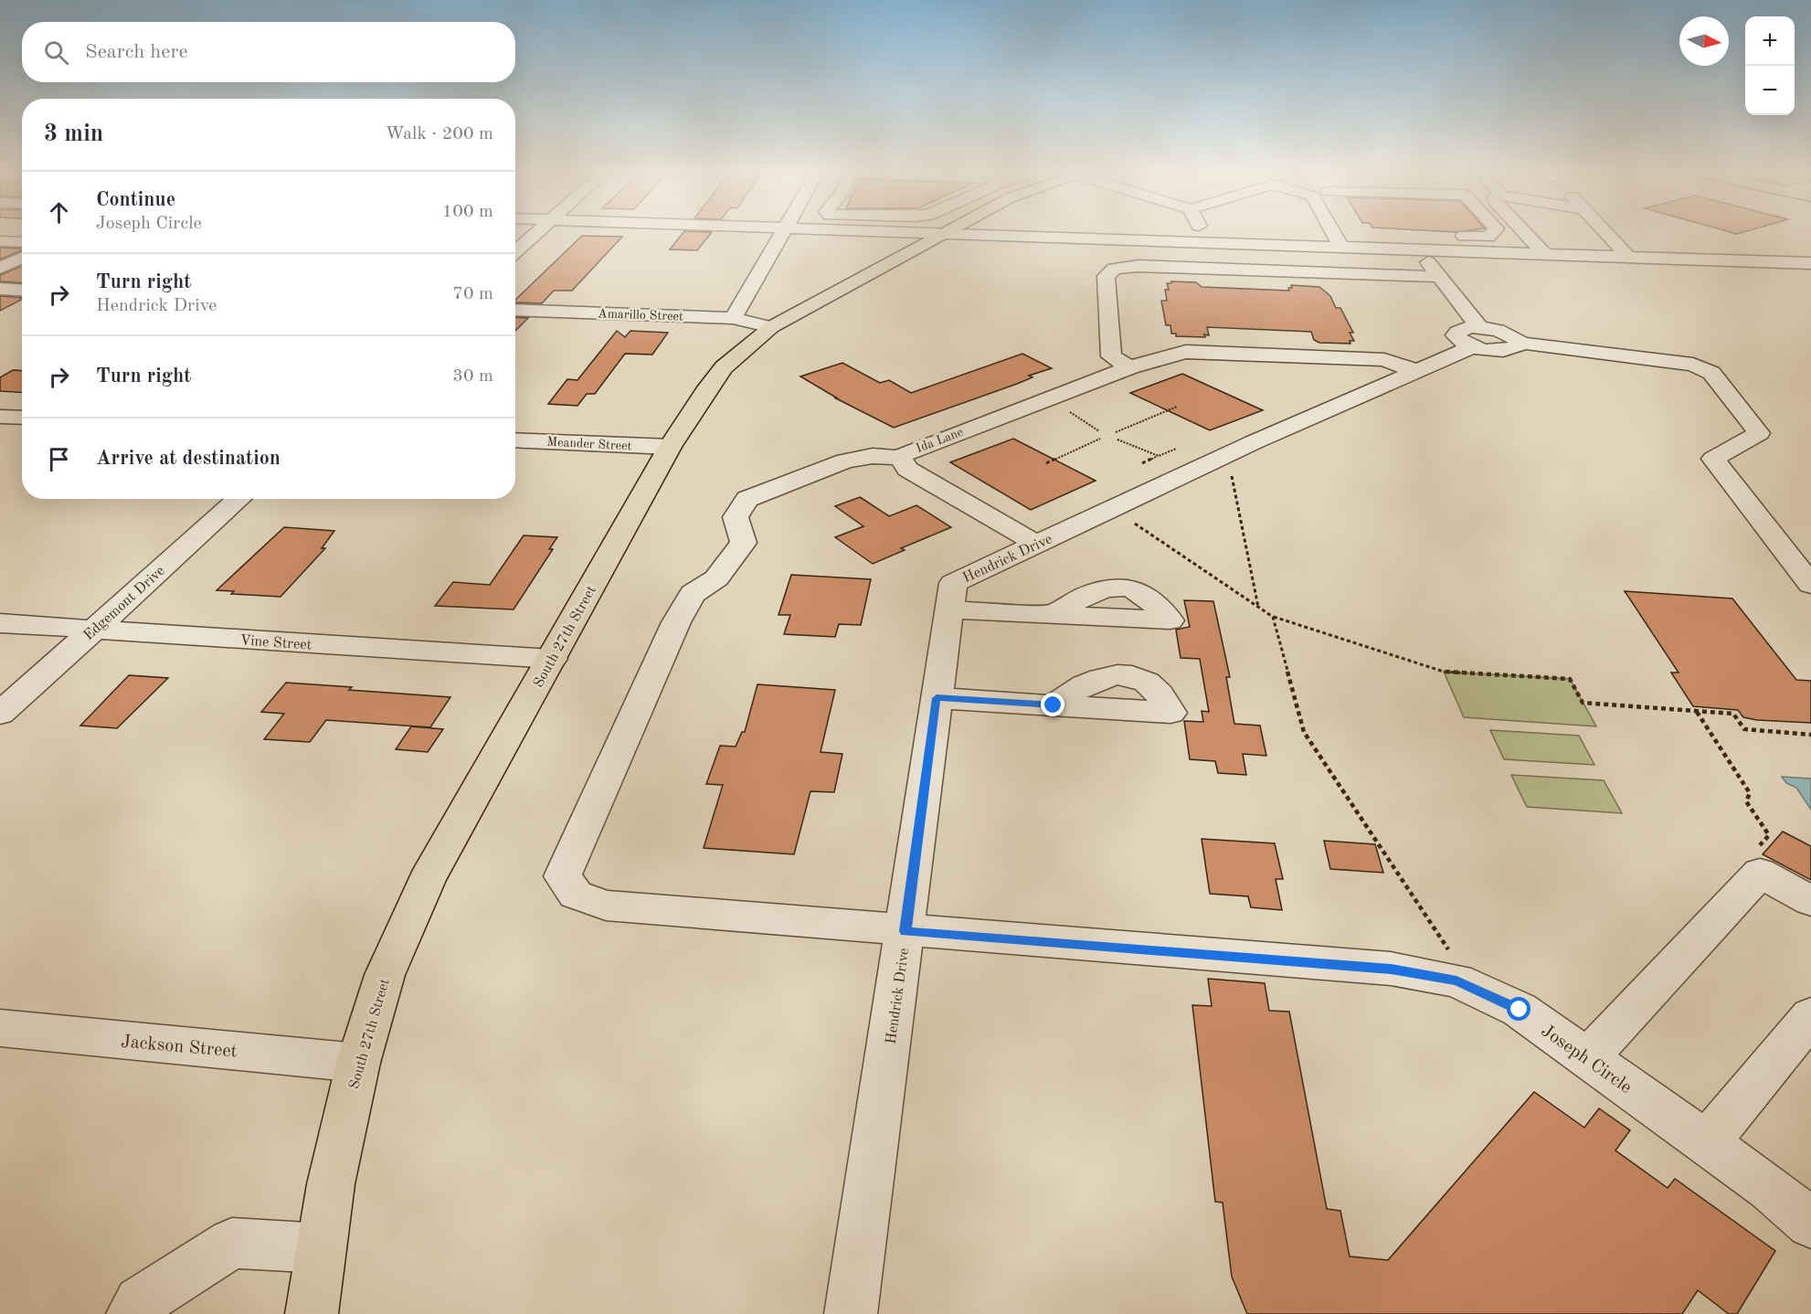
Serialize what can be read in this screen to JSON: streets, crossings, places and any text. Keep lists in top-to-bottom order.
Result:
{
  "streets": {
    "main road": ["South 27th Street"],
    "street": [
      "Amarillo Street",
      "Ida Lane",
      "Meander Street",
      "Hendrick Drive",
      "Edgemont Drive",
      "Vine Street",
      "Jackson Street",
      "Joseph Circle"
    ]
  },
  "crossings": [
    ["Amarillo Street", "South 27th Street"],
    ["Ida Lane", "Hendrick Drive"],
    ["Ida Lane", "Joseph Circle"],
    ["Meander Street", "South 27th Street"],
    ["Hendrick Drive", "Joseph Circle"],
    ["Edgemont Drive", "Vine Street"],
    ["South 27th Street", "Vine Street"],
    ["South 27th Street", "Jackson Street"]
  ],
  "north": "right",
  "page": {
    "map_buttons": ["+", "−"],
    "search": "Search here",
    "heading": ["3 min", "Walk · 200 m"],
    "list": [
      ["Continue", "Joseph Circle", "100 m"],
      ["Turn right", "Hendrick Drive", "70 m"],
      ["Turn right", "30 m"],
      "Arrive at destination"
    ]
  }
}
